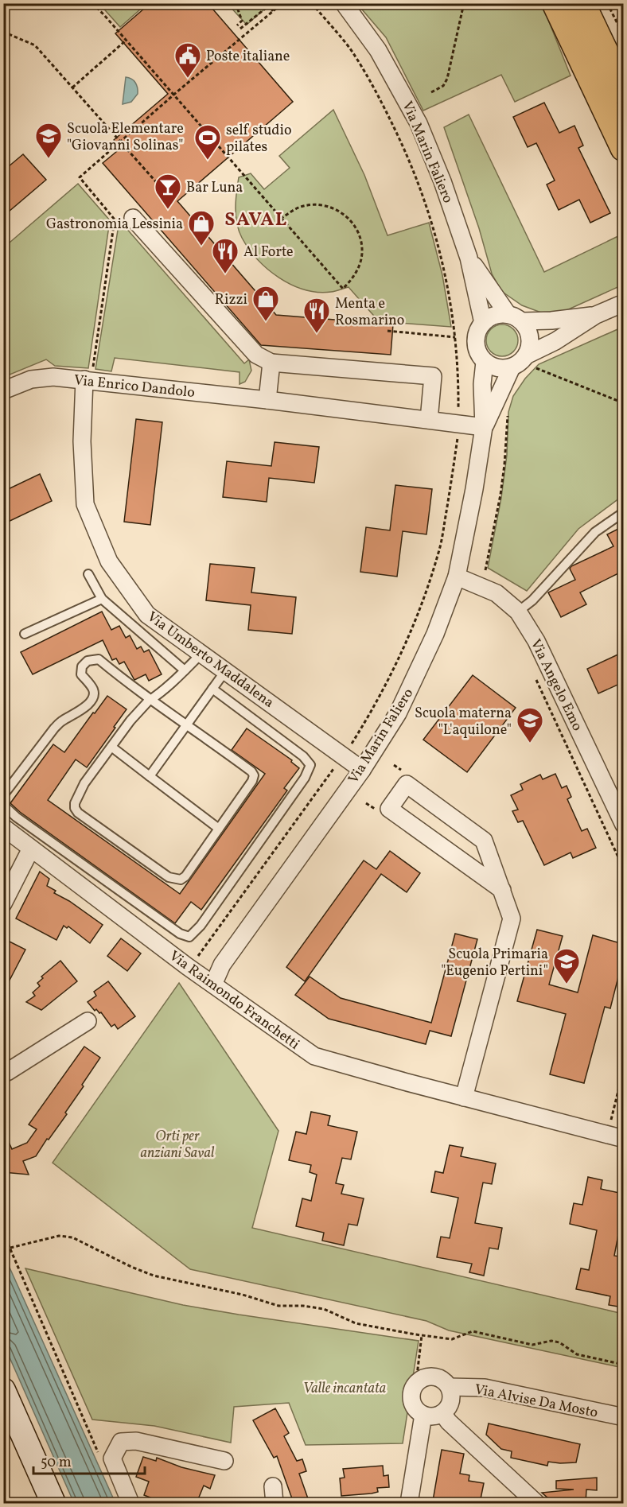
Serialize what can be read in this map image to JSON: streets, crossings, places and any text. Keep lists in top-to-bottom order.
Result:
{
  "streets": {
    "street": [
      "Via Marin Faliero",
      "Via Enrico Dandolo",
      "Via Umberto Maddalena",
      "Via Angelo Emo",
      "Via Raimondo Franchetti",
      "Via Alvise Da Mosto"
    ]
  },
  "crossings": [
    ["Via Marin Faliero", "Via Enrico Dandolo"],
    ["Via Marin Faliero", "Via Umberto Maddalena"],
    ["Via Marin Faliero", "Via Angelo Emo"],
    ["Via Marin Faliero", "Via Raimondo Franchetti"],
    ["Via Enrico Dandolo", "Via Umberto Maddalena"]
  ],
  "districts": ["SAVAL"],
  "parks": ["Orti per anziani Saval", "Valle incantata"],
  "places": {
    "public building": ["Poste italiane"],
    "school or university": ["Scuola Elementare \"Giovanni Solinas\"", "Scuola materna \"L'aquilone\"", "Scuola Primaria \"Eugenio Pertini\""],
    "sports": ["self studio pilates"],
    "bar": ["Bar Luna"],
    "shop": ["Gastronomia Lessinia", "Rizzi"],
    "restaurant": ["Al Forte", "Menta e Rosmarino"]
  },
  "scale_bar": "50 m"
}
